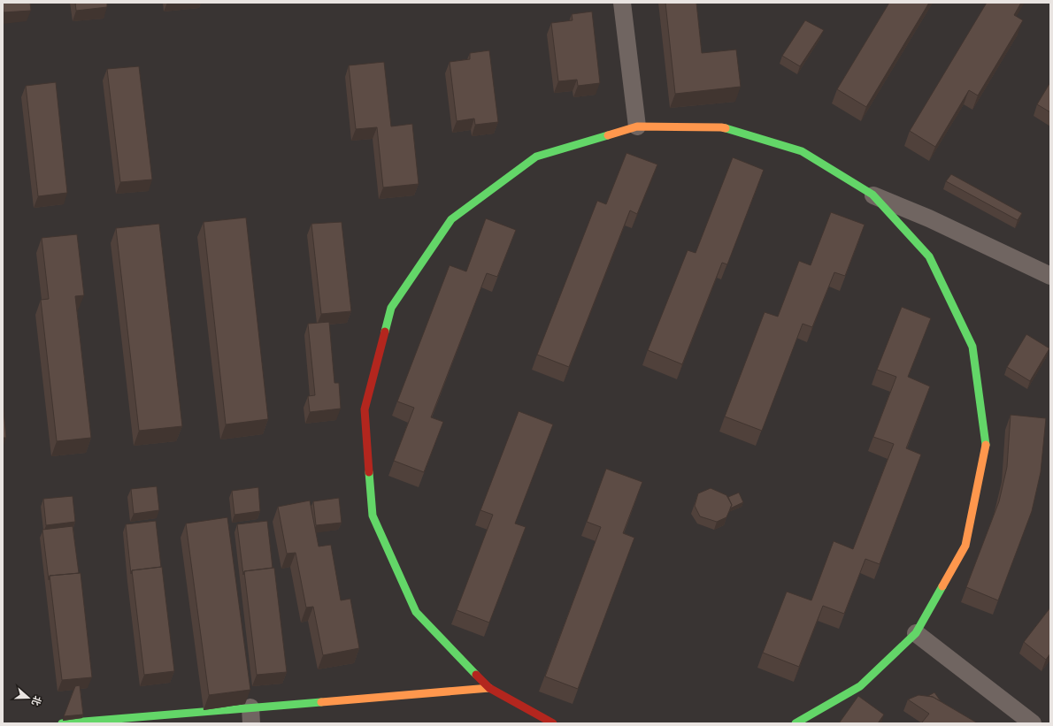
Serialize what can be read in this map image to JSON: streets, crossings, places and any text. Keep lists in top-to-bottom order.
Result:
{
  "north": "right"
}
